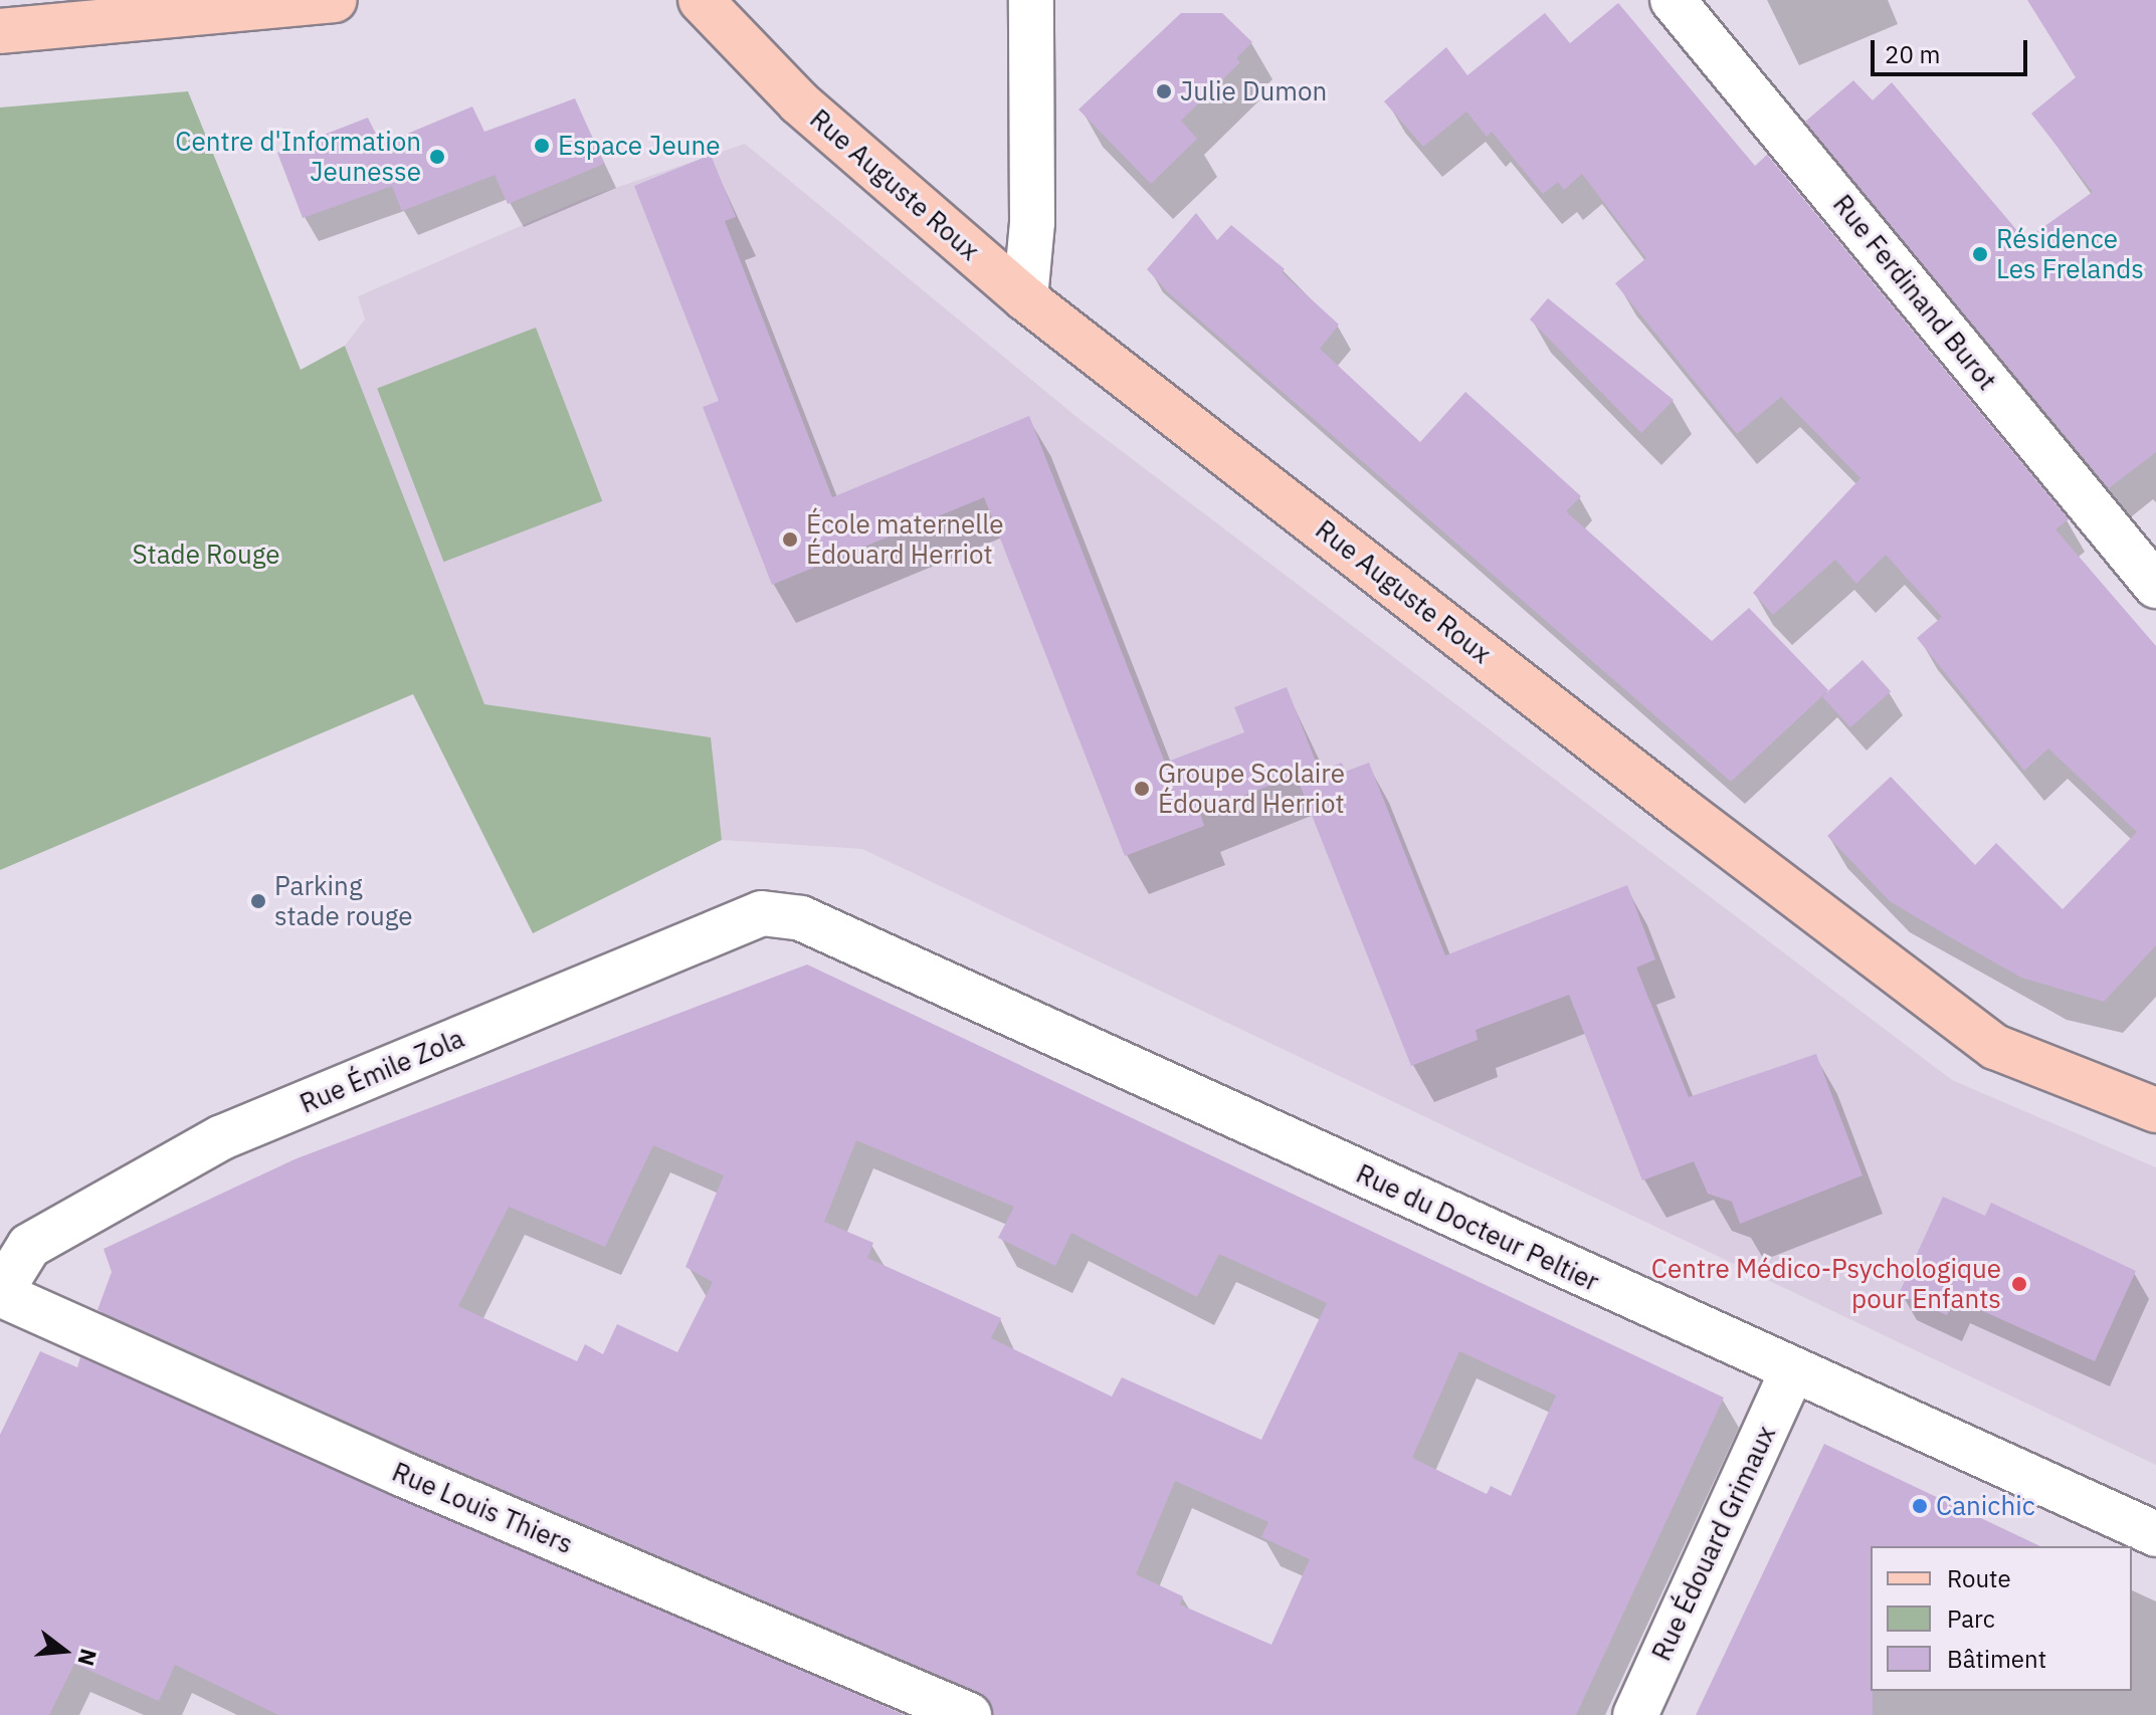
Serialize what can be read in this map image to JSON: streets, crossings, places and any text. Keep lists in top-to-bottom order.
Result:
{
  "streets": {
    "main road": ["Rue Auguste Roux"],
    "street": [
      "Rue Ferdinand Burot",
      "Rue Émile Zola",
      "Rue du Docteur Peltier",
      "Rue Louis Thiers",
      "Rue Édouard Grimaux"
    ]
  },
  "crossings": [
    ["Rue Émile Zola", "Rue du Docteur Peltier"],
    ["Rue Émile Zola", "Rue Louis Thiers"],
    ["Rue du Docteur Peltier", "Rue Édouard Grimaux"]
  ],
  "parks": ["Stade Rouge"],
  "places": [
    "Julie Dumon",
    "Espace Jeune",
    "Centre d'Information Jeunesse",
    "Résidence Les Frelands",
    "École maternelle Édouard Herriot",
    "Groupe Scolaire Édouard Herriot",
    "Parking stade rouge",
    "Centre Médico-Psychologique pour Enfants",
    "Canichic"
  ],
  "legend": ["Route", "Parc", "Bâtiment"],
  "scale_bar": "20 m",
  "north": "right"
}
